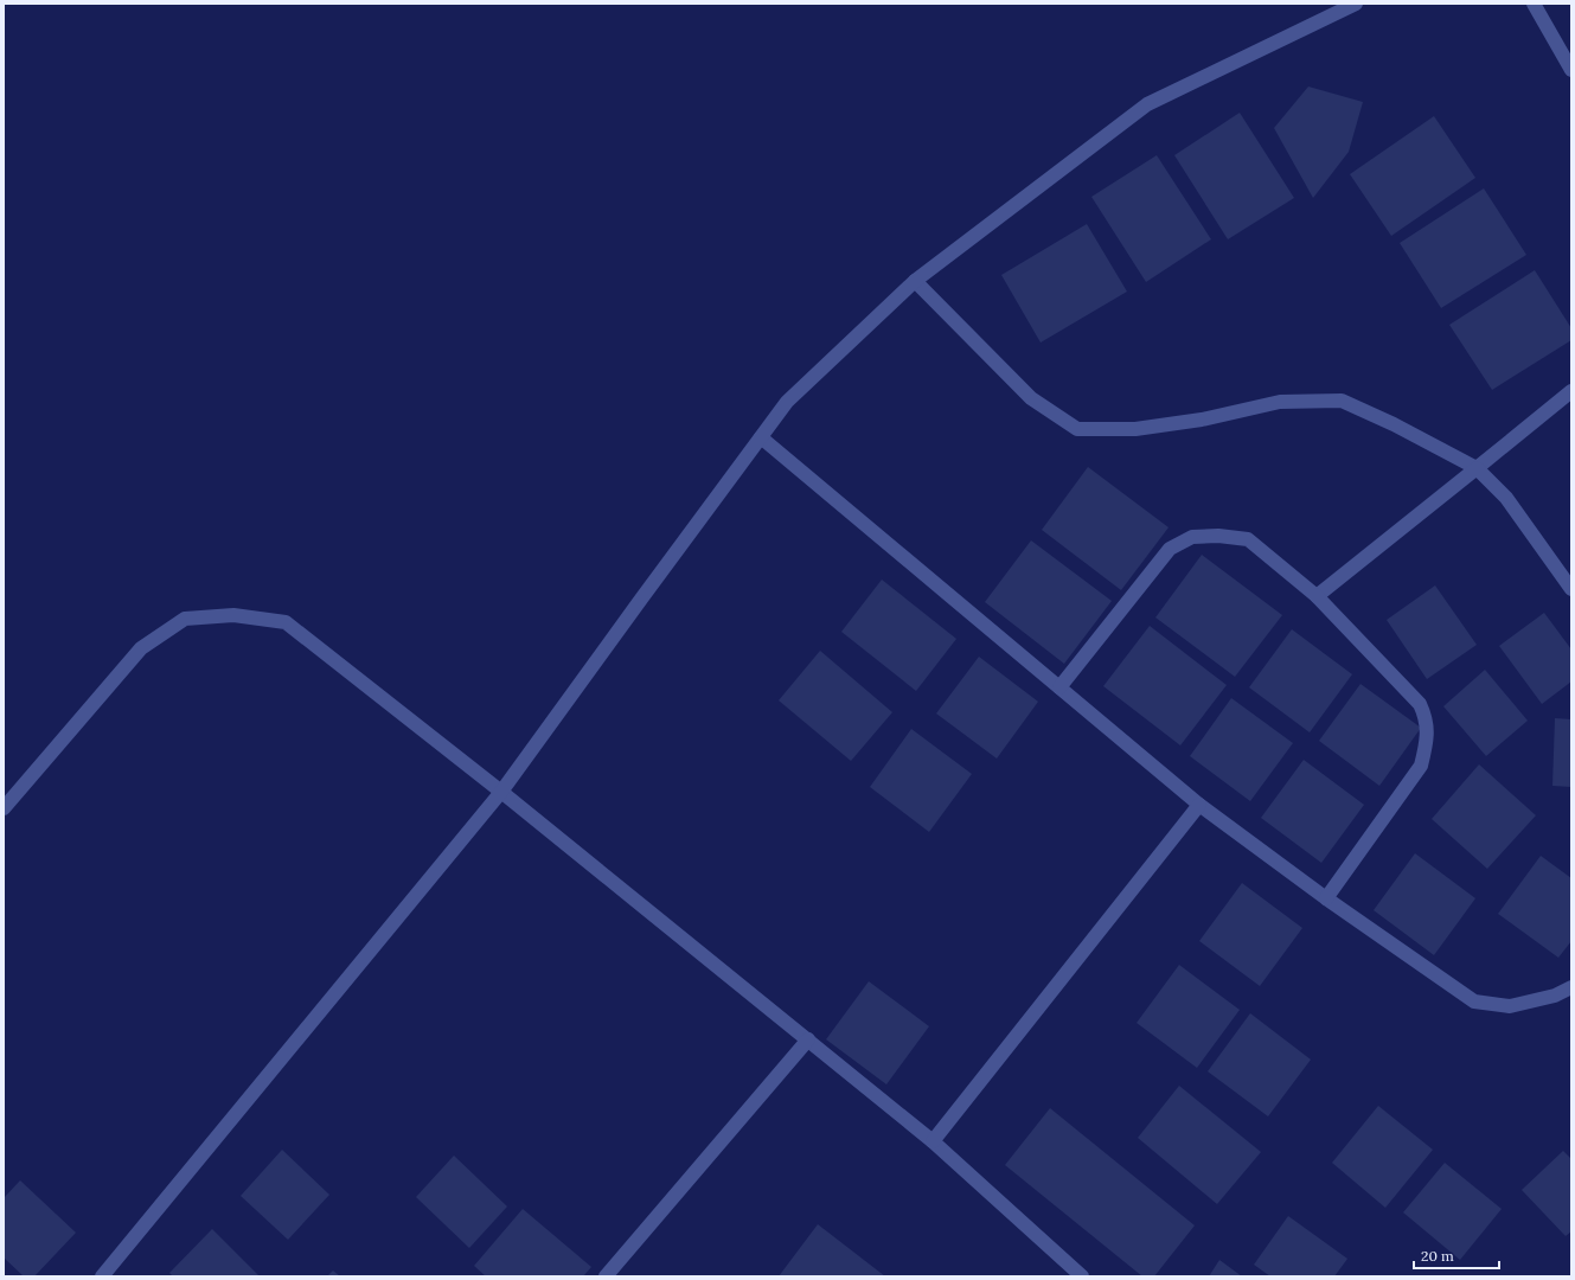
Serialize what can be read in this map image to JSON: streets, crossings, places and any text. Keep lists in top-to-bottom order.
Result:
{
  "scale_bar": "20 m"
}
